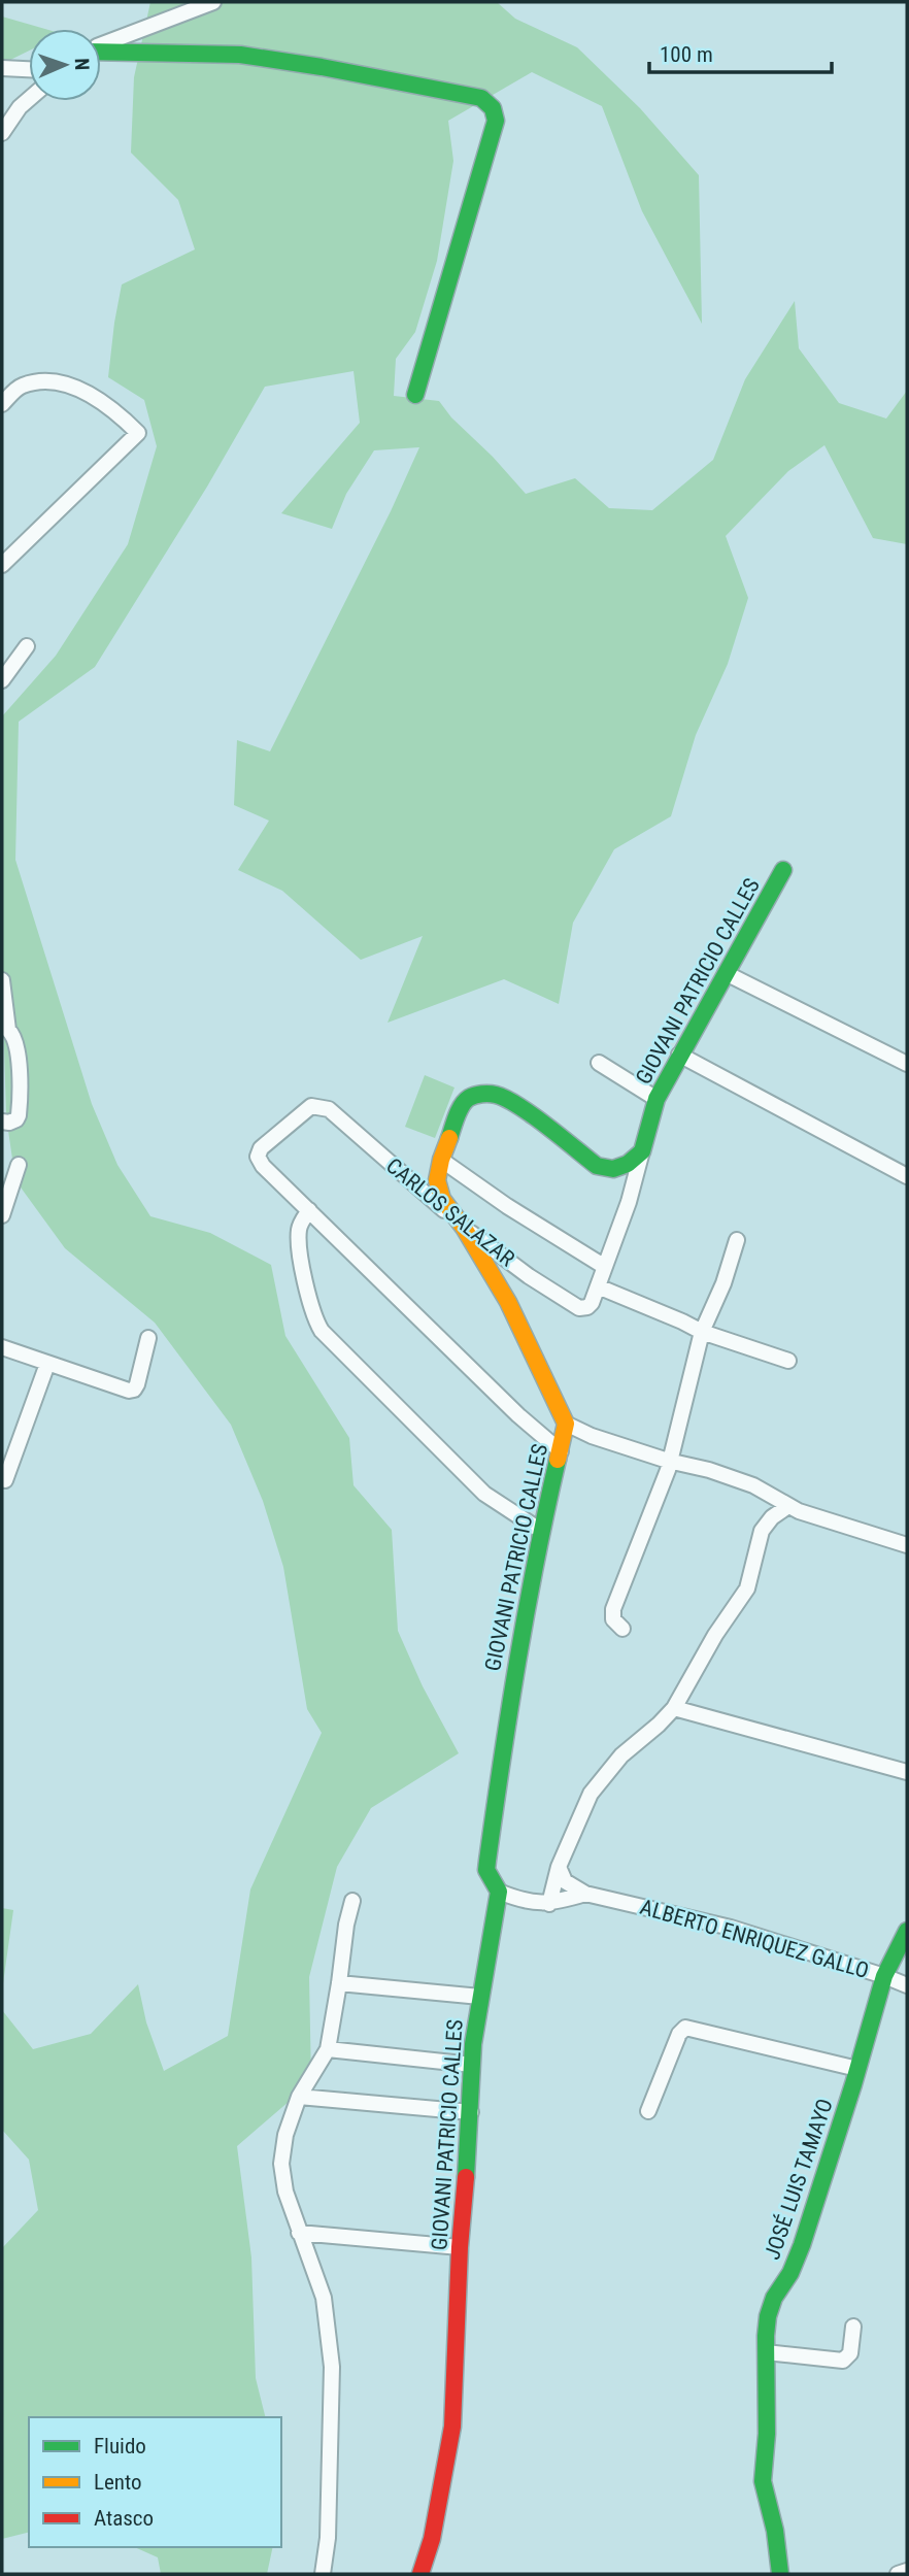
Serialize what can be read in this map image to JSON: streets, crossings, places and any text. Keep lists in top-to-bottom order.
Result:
{
  "streets": {
    "street": [
      "GIOVANI PATRICIO CALLES",
      "CARLOS SALAZAR",
      "ALBERTO ENRIQUEZ GALLO",
      "JOSÉ LUIS TAMAYO"
    ]
  },
  "crossings": [
    ["GIOVANI PATRICIO CALLES", "CARLOS SALAZAR"],
    ["GIOVANI PATRICIO CALLES", "ALBERTO ENRIQUEZ GALLO"],
    ["ALBERTO ENRIQUEZ GALLO", "JOSÉ LUIS TAMAYO"]
  ],
  "legend": ["Fluido", "Lento", "Atasco"],
  "scale_bar": "100 m",
  "north": "right"
}
